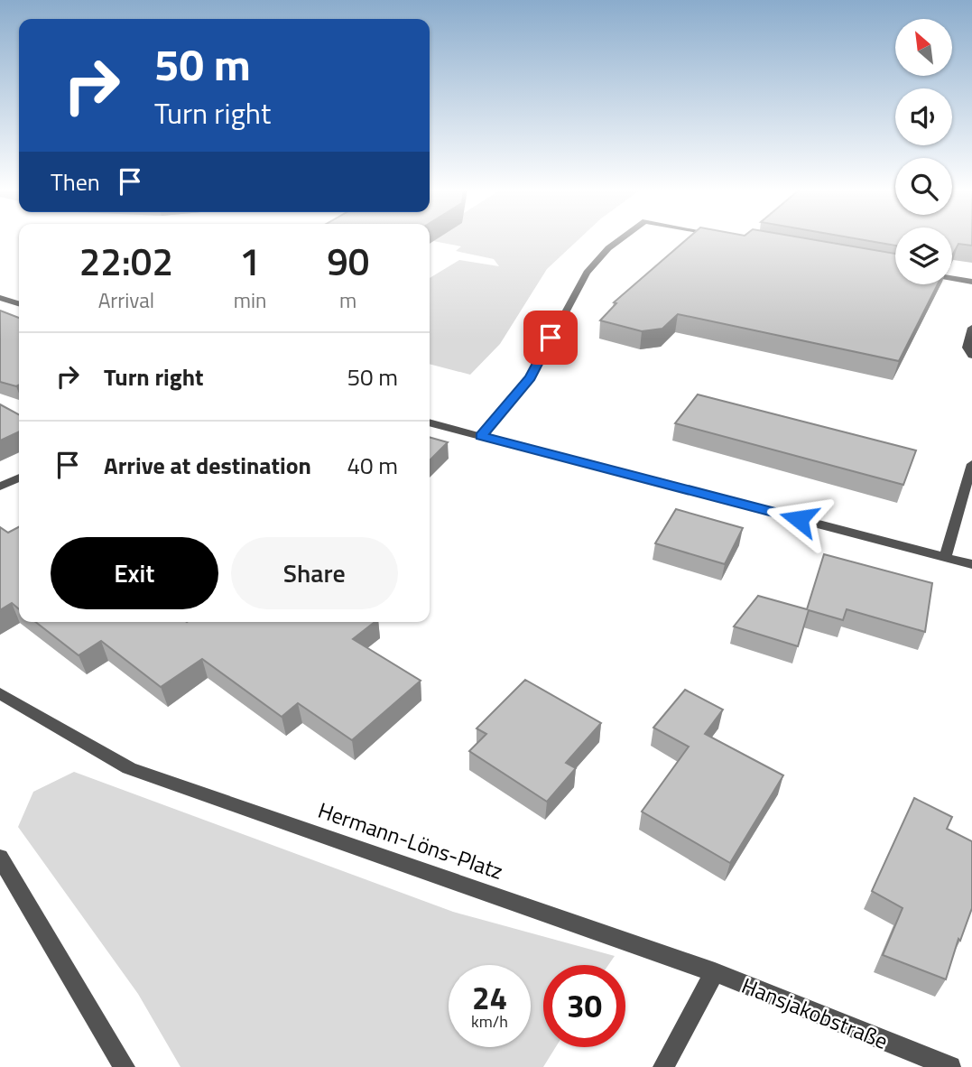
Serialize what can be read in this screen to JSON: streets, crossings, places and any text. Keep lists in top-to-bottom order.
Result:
{
  "streets": {
    "street": ["Hermann-Löns-Platz", "Hansjakobstraße"]
  },
  "crossings": [
    ["Hermann-Löns-Platz", "Hansjakobstraße"]
  ],
  "north": "top left",
  "page": {
    "turn": ["50 m", "Turn right"],
    "then": "Then",
    "eta": [
      "22:02",
      "Arrival",
      "1",
      "min",
      "90",
      "m"
    ],
    "list": [
      {
        "name": "Turn right",
        "value": "50 m"
      },
      {
        "name": "Arrive at destination",
        "value": "40 m"
      }
    ],
    "buttons": ["Exit", "Share"],
    "speed": "24 km/h",
    "limit": "30"
  }
}
